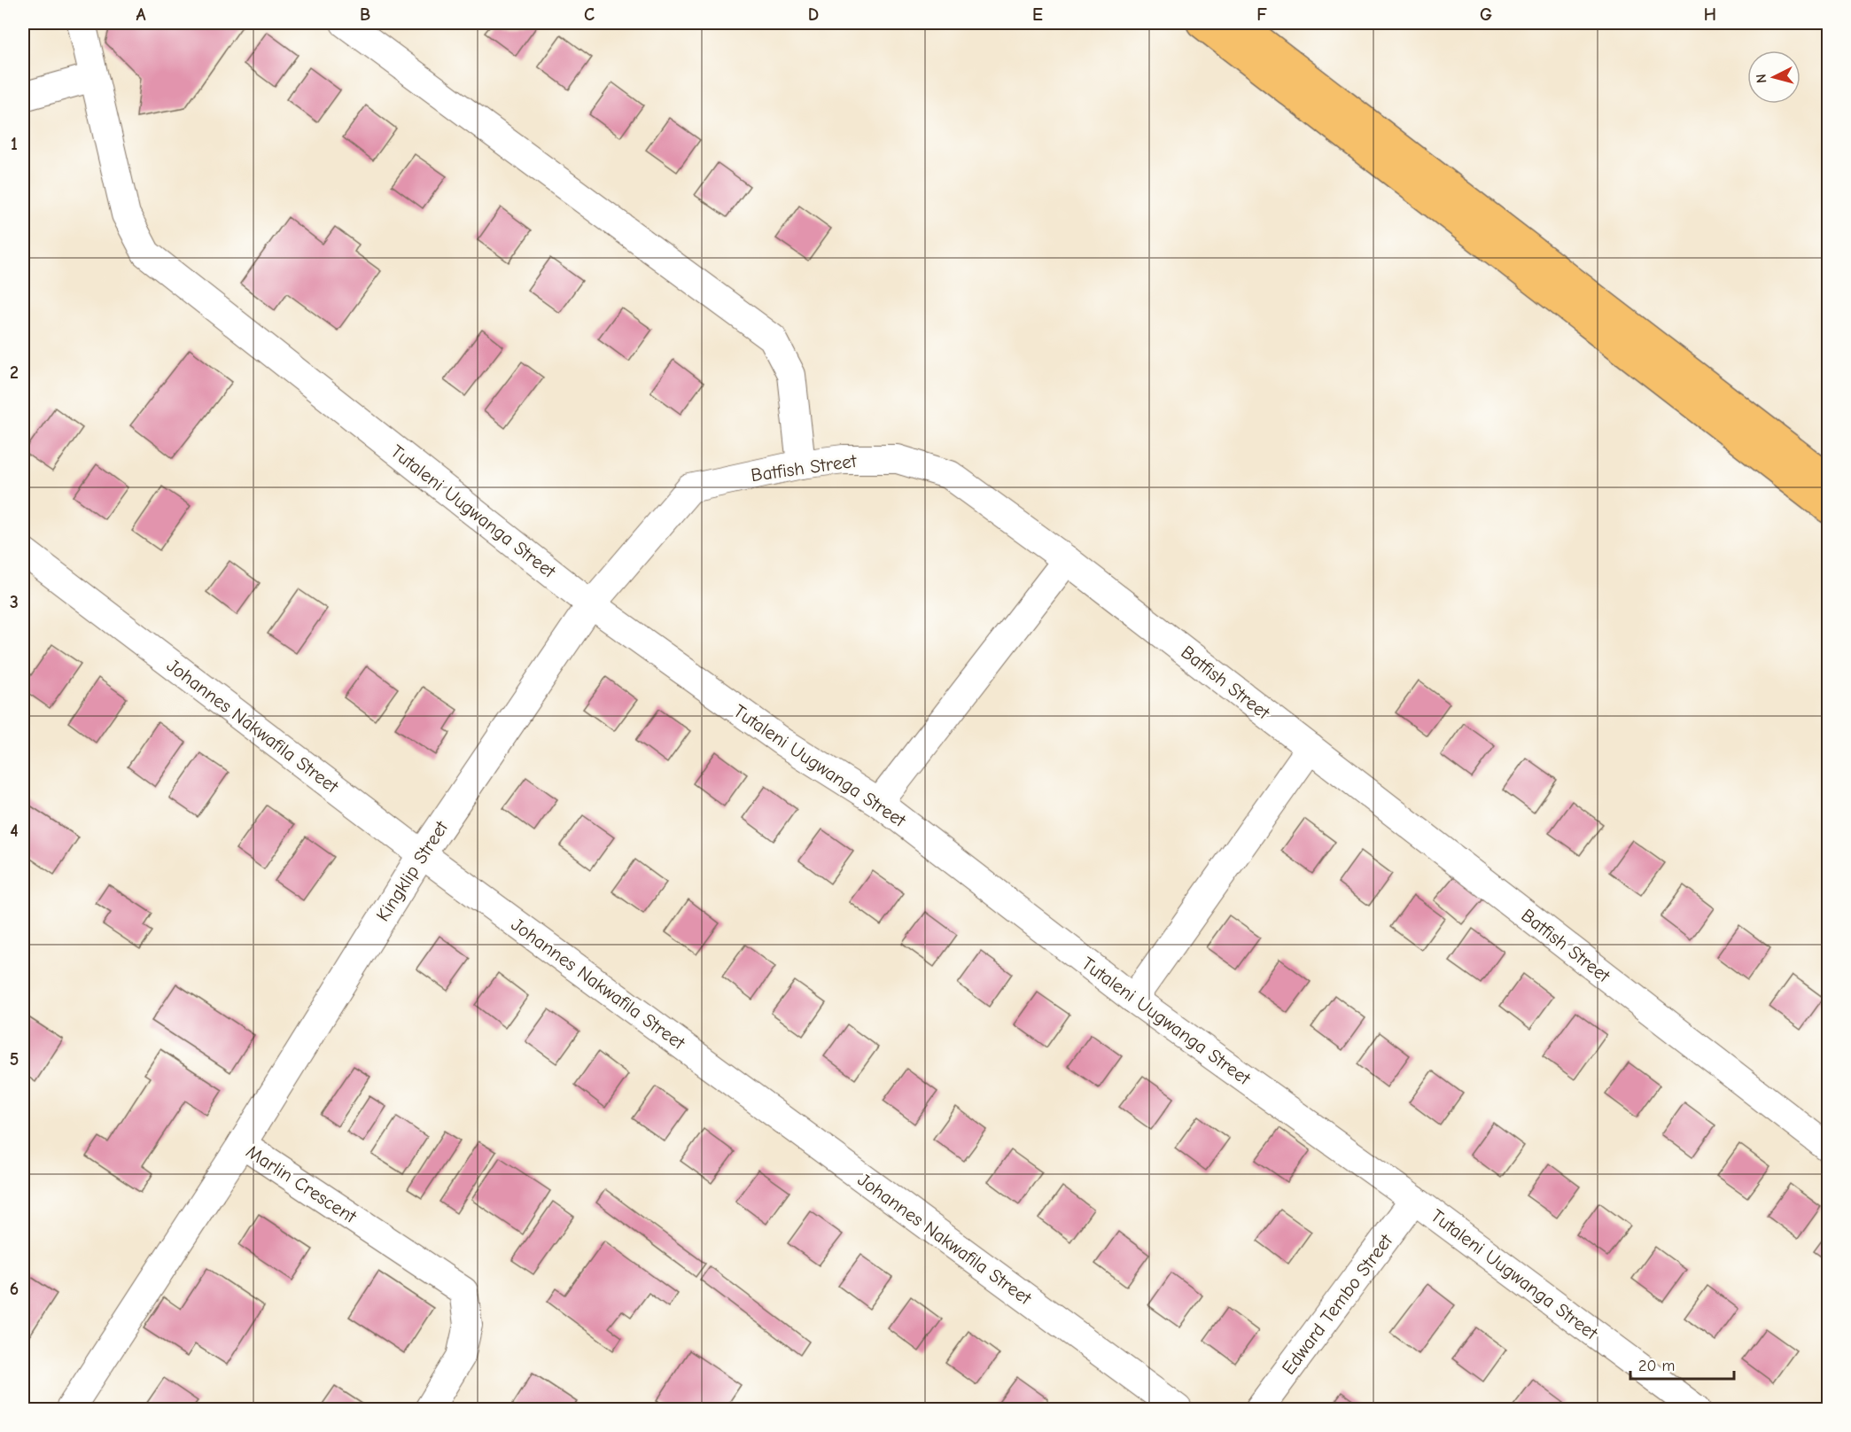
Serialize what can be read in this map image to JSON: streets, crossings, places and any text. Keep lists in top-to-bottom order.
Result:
{
  "streets": {
    "street": [
      "Batfish Street",
      "Tutaleni Uugwanga Street",
      "Johannes Nakwafila Street",
      "Kingklip Street",
      "Marlin Crescent",
      "Edward Tembo Street"
    ]
  },
  "crossings": [
    ["Batfish Street", "Tutaleni Uugwanga Street"],
    ["Batfish Street", "Kingklip Street"],
    ["Tutaleni Uugwanga Street", "Kingklip Street"],
    ["Tutaleni Uugwanga Street", "Edward Tembo Street"],
    ["Johannes Nakwafila Street", "Kingklip Street"],
    ["Kingklip Street", "Marlin Crescent"]
  ],
  "scale_bar": "20 m",
  "north": "left",
  "grid": {
    "columns": [
      "A",
      "B",
      "C",
      "D",
      "E",
      "F",
      "G",
      "H"
    ],
    "rows": [
      "1",
      "2",
      "3",
      "4",
      "5",
      "6"
    ]
  }
}
